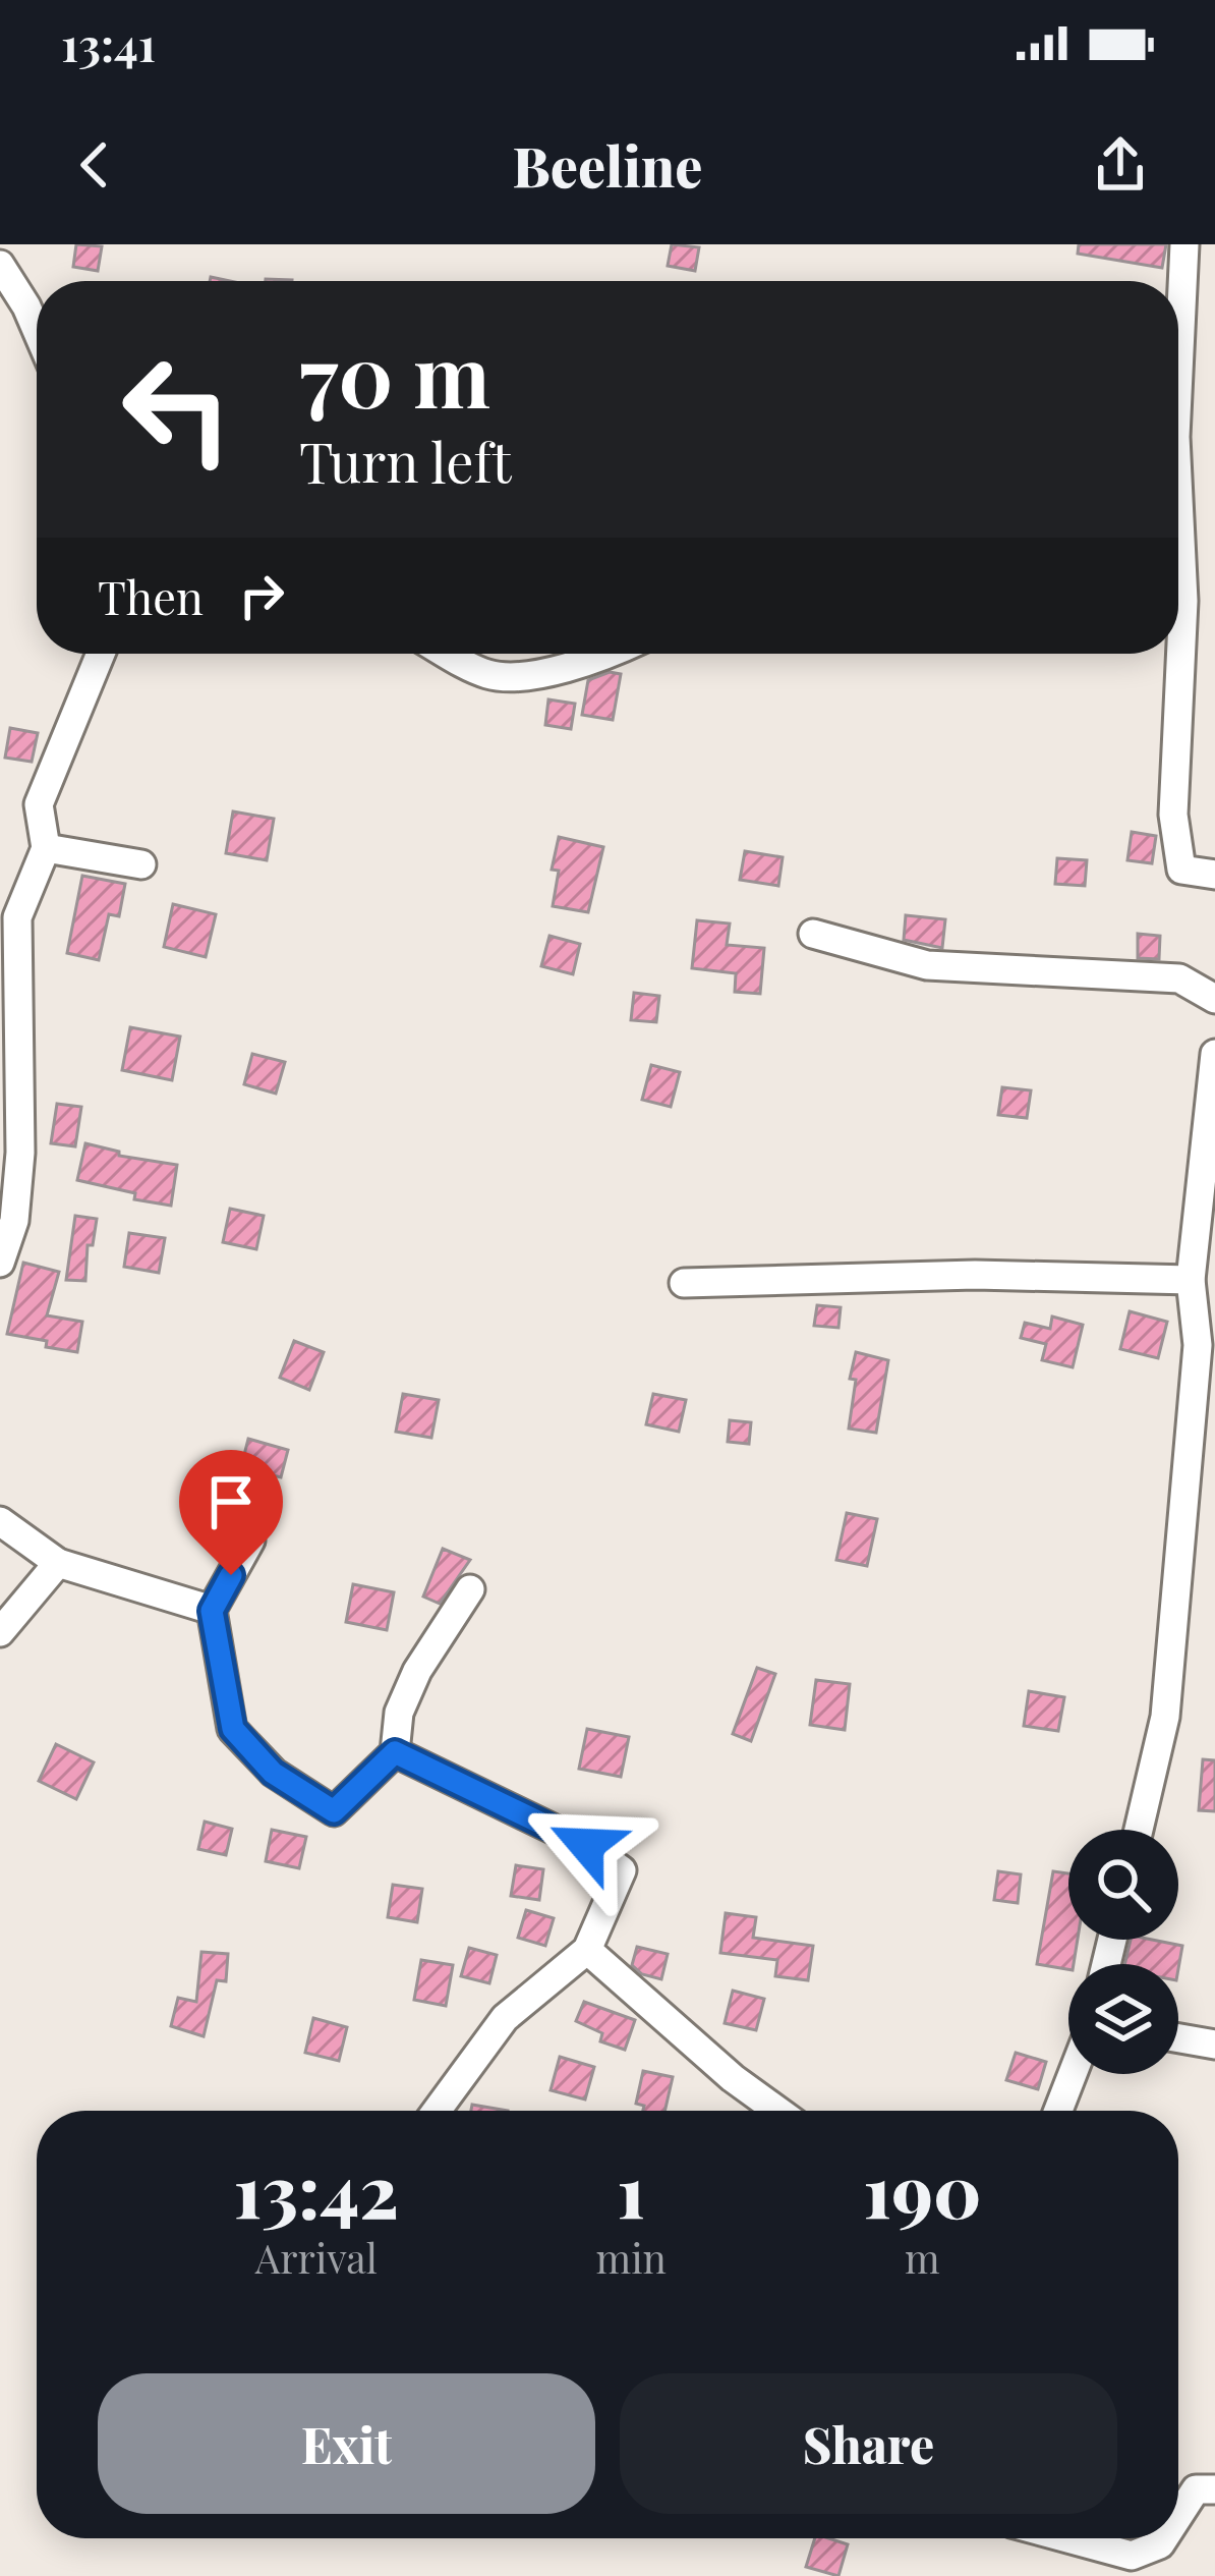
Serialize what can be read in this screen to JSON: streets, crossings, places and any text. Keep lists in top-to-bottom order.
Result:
{
  "page": {
    "status": "13:41",
    "header": "Beeline",
    "turn": ["70 m", "Turn left"],
    "then": "Then",
    "eta": [
      "13:42",
      "Arrival",
      "1",
      "min",
      "190",
      "m"
    ],
    "buttons": ["Exit", "Share"]
  }
}
